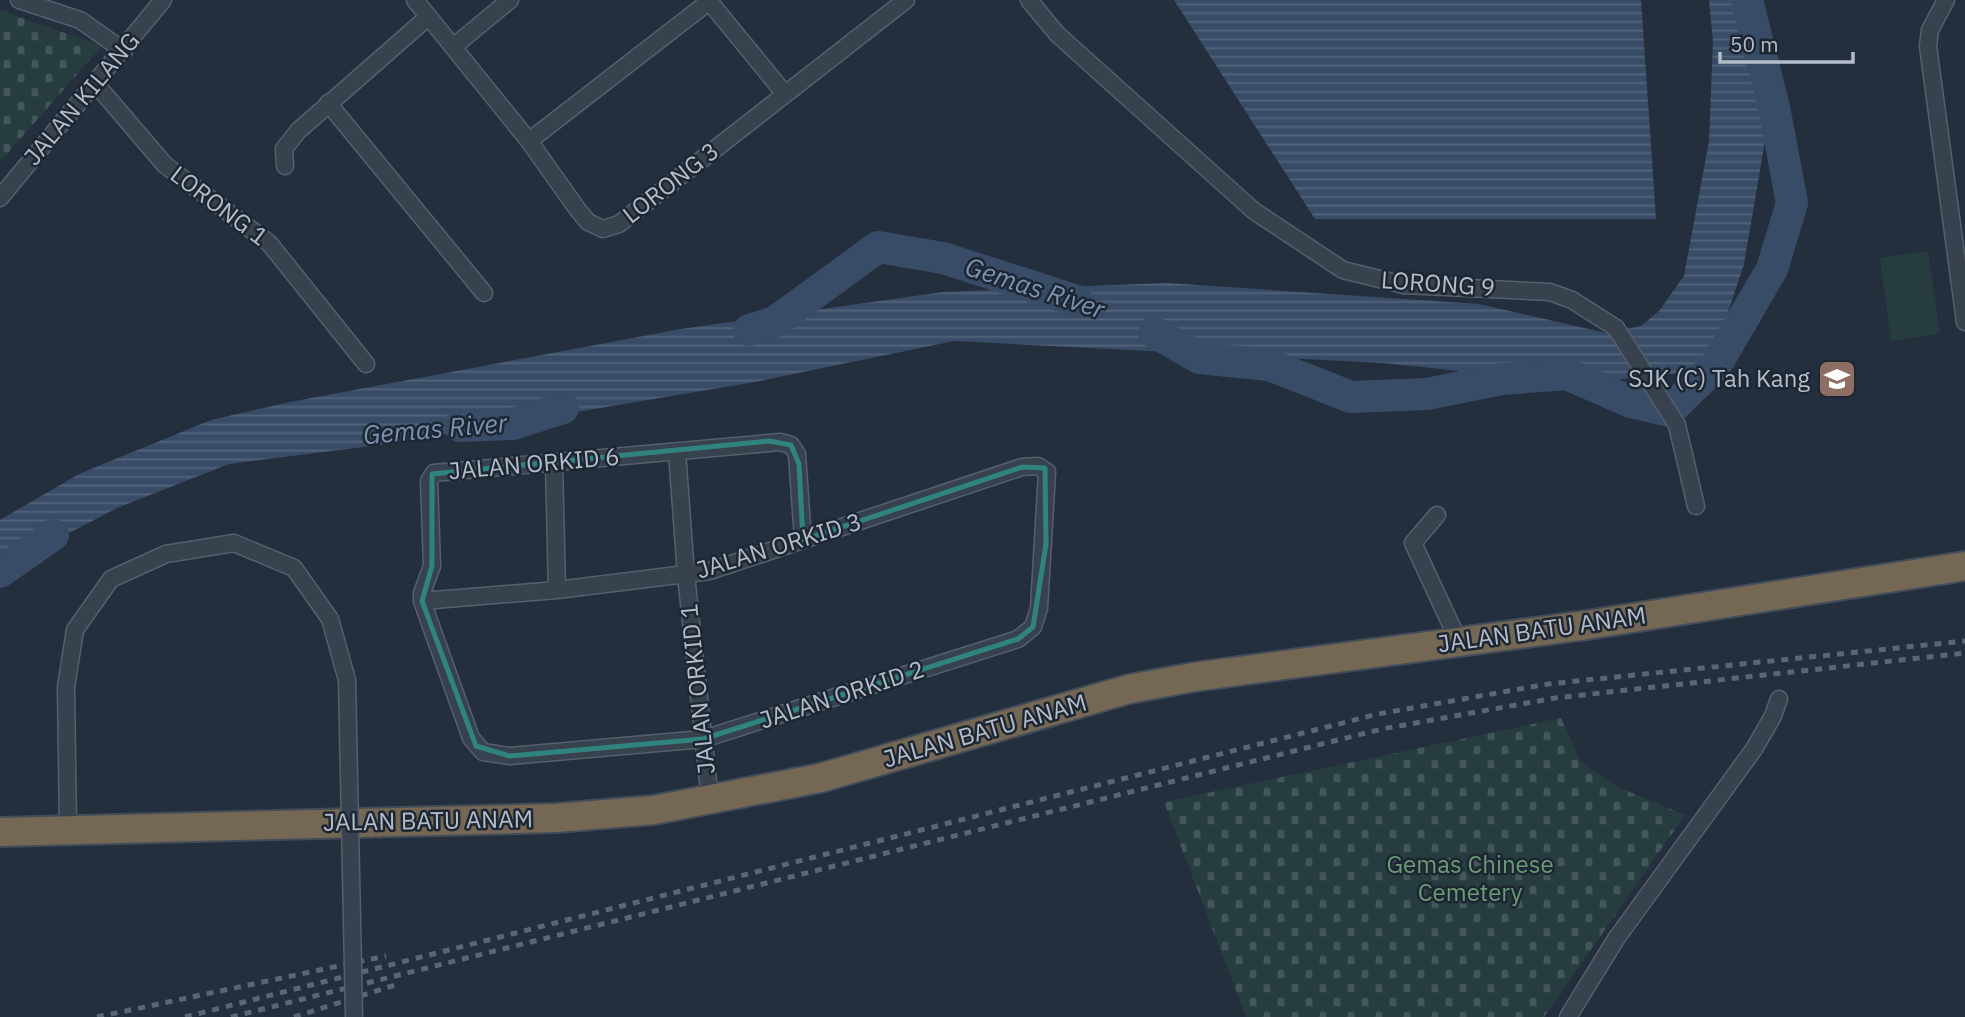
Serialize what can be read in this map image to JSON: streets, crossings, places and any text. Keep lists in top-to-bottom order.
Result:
{
  "streets": {
    "highway": ["JALAN BATU ANAM"],
    "street": [
      "JALAN KILANG",
      "LORONG 3",
      "LORONG 1",
      "LORONG 9",
      "JALAN ORKID 6",
      "JALAN ORKID 3",
      "JALAN ORKID 1",
      "JALAN ORKID 2"
    ]
  },
  "crossings": [
    ["JALAN KILANG", "LORONG 1"],
    ["JALAN ORKID 6", "JALAN ORKID 3"],
    ["JALAN ORKID 6", "JALAN ORKID 1"],
    ["JALAN ORKID 6", "JALAN ORKID 2"],
    ["JALAN ORKID 3", "JALAN ORKID 1"],
    ["JALAN ORKID 3", "JALAN ORKID 2"],
    ["JALAN BATU ANAM", "JALAN ORKID 1"],
    ["JALAN ORKID 1", "JALAN ORKID 2"]
  ],
  "water": ["Gemas River"],
  "parks": ["Gemas Chinese Cemetery"],
  "places": {
    "school or university": ["SJK (C) Tah Kang"]
  },
  "scale_bar": "50 m"
}
